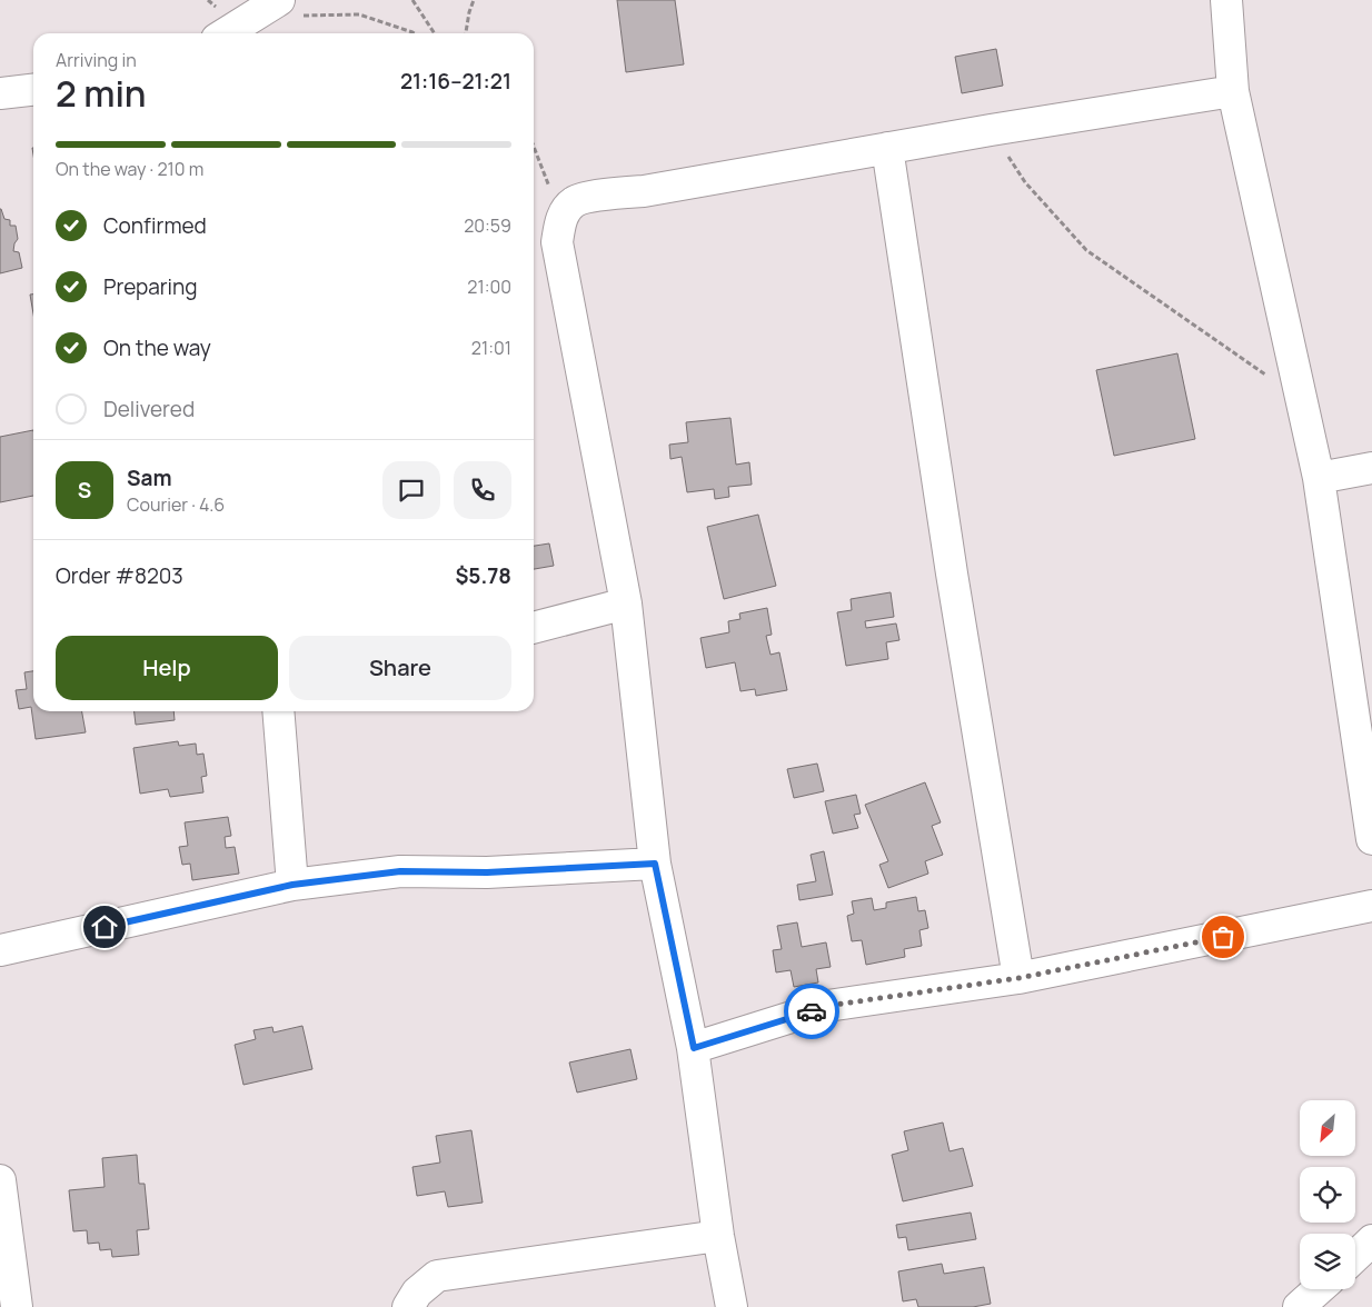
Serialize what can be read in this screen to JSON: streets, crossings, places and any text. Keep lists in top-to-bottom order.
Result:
{
  "north": "bottom left",
  "page": {
    "heading": ["2 min", "Arriving in", "21:16–21:21"],
    "panel": [
      "Sam",
      "Courier · 4.6",
      "Order #8203",
      "$5.78"
    ],
    "bar": "On the way · 210 m",
    "list": [
      ["Confirmed", "20:59"],
      ["Preparing", "21:00"],
      ["On the way", "21:01"],
      "Delivered"
    ],
    "round": "S",
    "buttons": ["Help", "Share"]
  }
}
